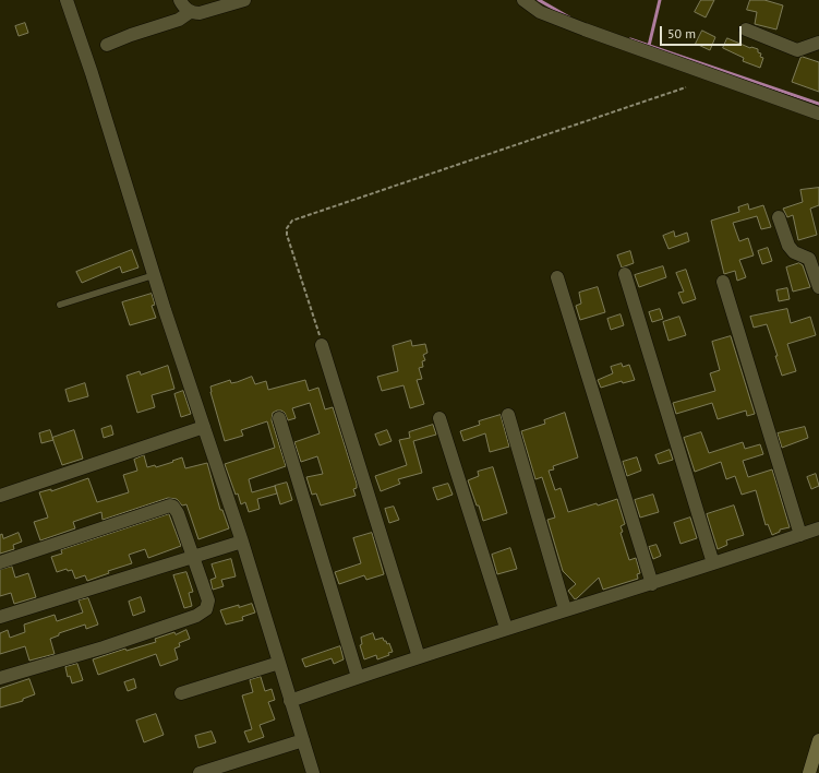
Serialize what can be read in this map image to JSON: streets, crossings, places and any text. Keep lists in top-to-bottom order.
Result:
{
  "scale_bar": "50 m"
}
